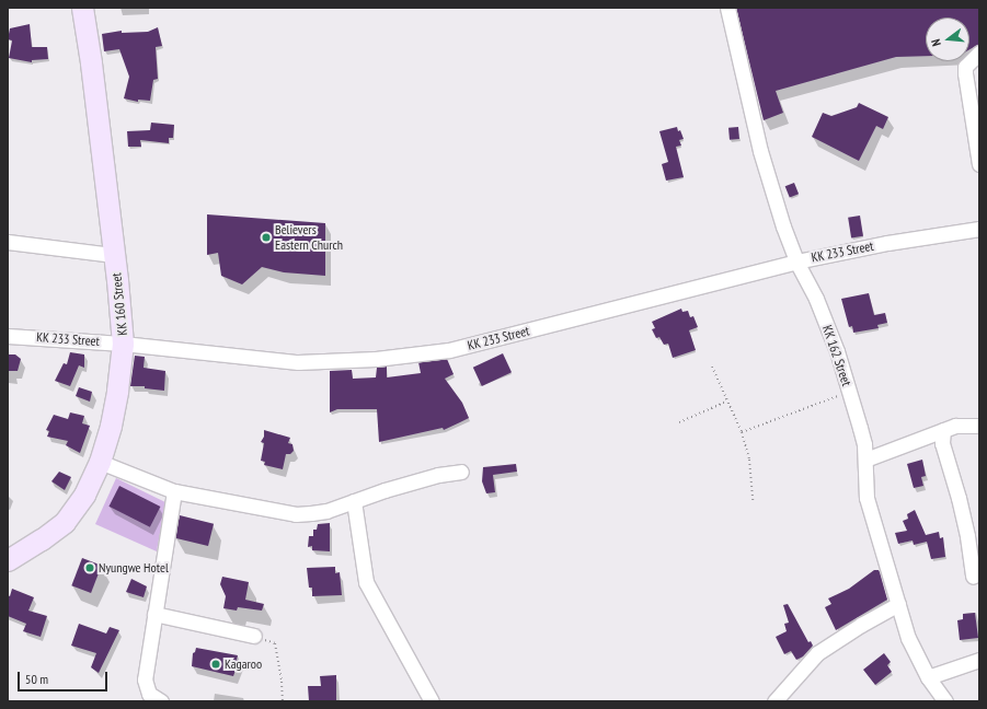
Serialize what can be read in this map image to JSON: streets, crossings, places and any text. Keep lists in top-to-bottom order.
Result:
{
  "streets": {
    "main road": ["KK 160 Street"],
    "street": ["KK 233 Street", "KK 162 Street"]
  },
  "crossings": [
    ["KK 233 Street", "KK 160 Street"],
    ["KK 233 Street", "KK 162 Street"]
  ],
  "places": ["Believers Eastern Church", "Nyungwe Hotel", "Kagaroo"],
  "scale_bar": "50 m",
  "north": "left"
}
